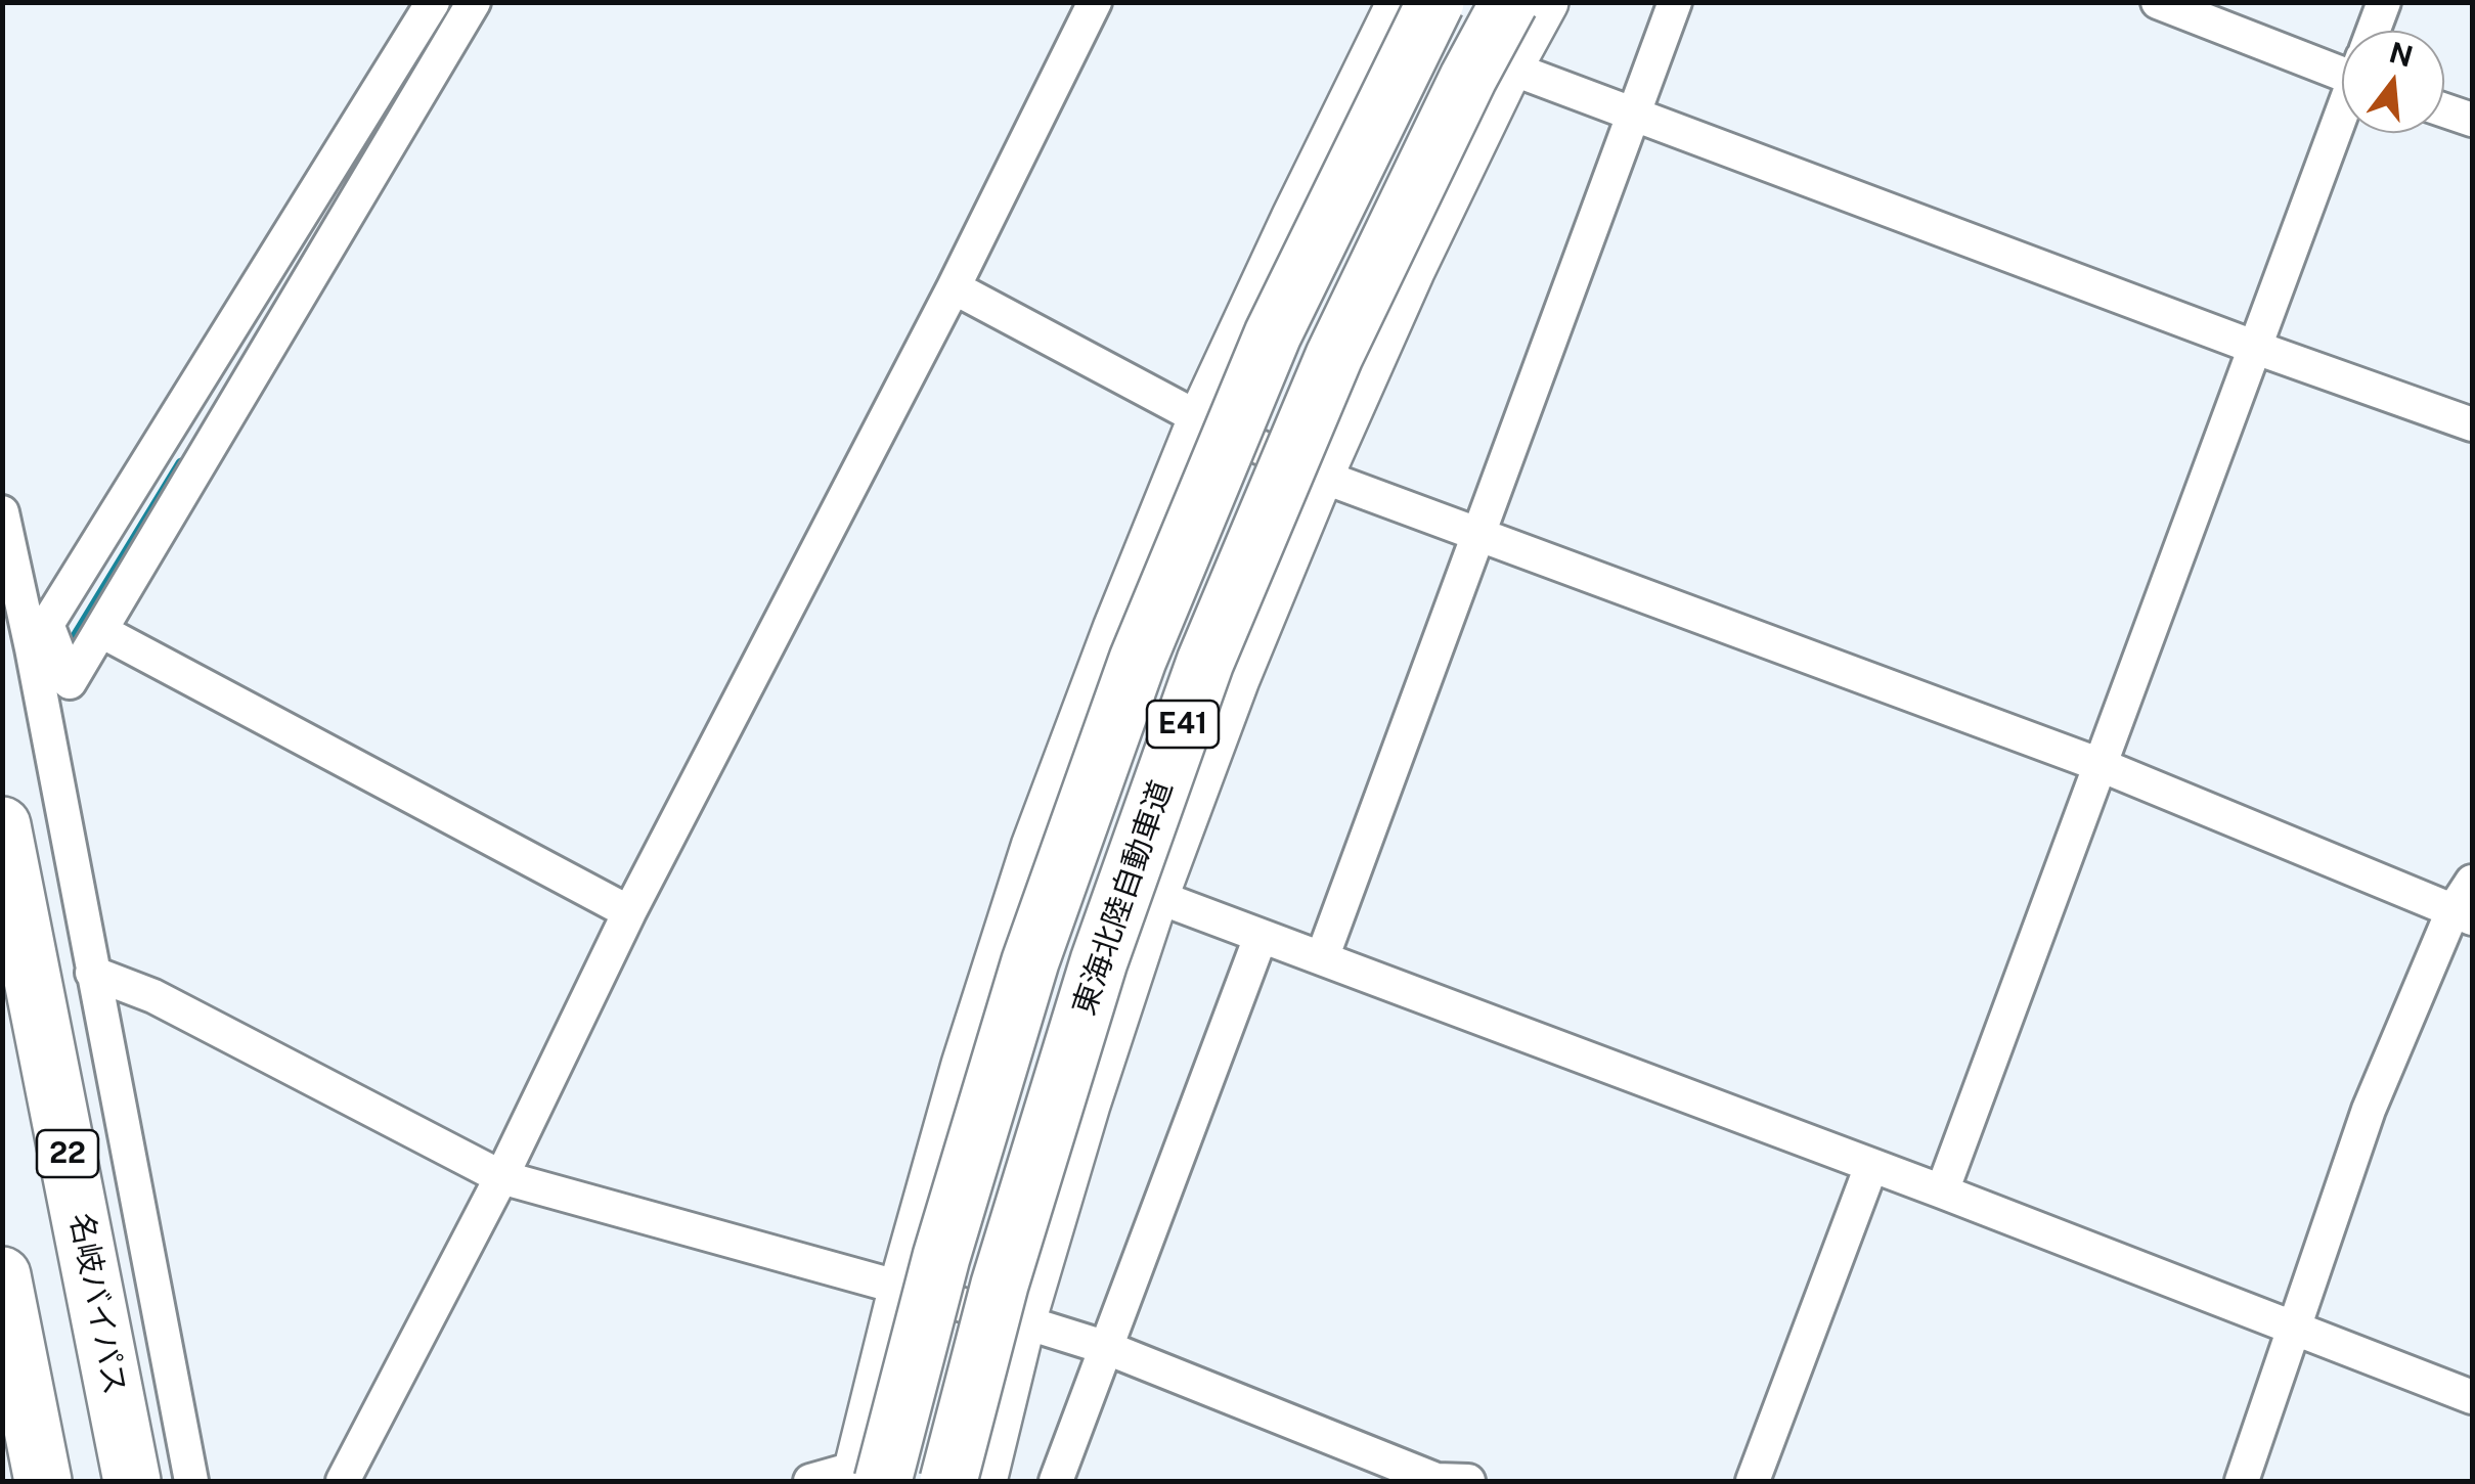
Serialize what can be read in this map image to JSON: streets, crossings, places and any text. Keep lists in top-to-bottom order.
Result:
{
  "streets": {
    "highway": [
      "E41",
      "東海北陸自動車道",
      "22",
      "名岐バイパス"
    ]
  },
  "north": "top"
}
